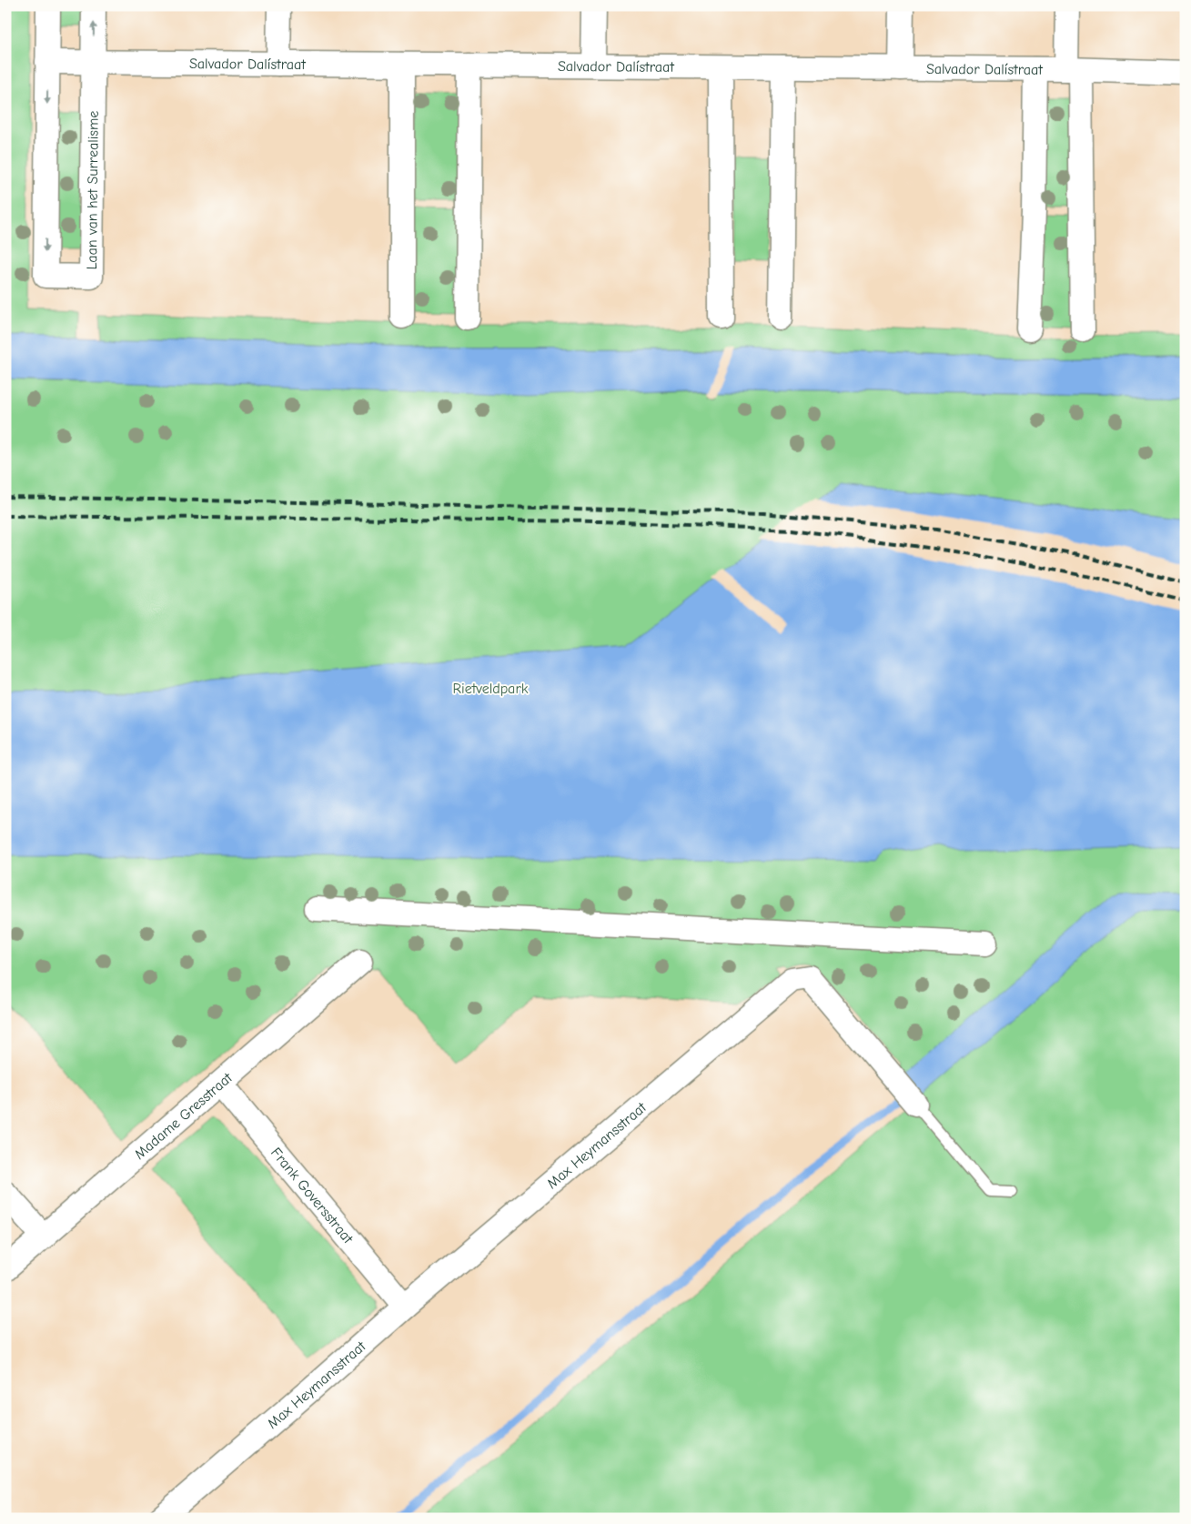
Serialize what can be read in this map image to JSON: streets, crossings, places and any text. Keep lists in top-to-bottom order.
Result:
{
  "streets": {
    "street": [
      "Salvador Dalístraat",
      "Laan van het Surrealisme",
      "Madame Gresstraat",
      "Max Heymansstraat",
      "Frank Goversstraat"
    ]
  },
  "crossings": [
    ["Salvador Dalístraat", "Laan van het Surrealisme"],
    ["Madame Gresstraat", "Frank Goversstraat"],
    ["Max Heymansstraat", "Frank Goversstraat"]
  ],
  "parks": ["Rietveldpark"]
}
